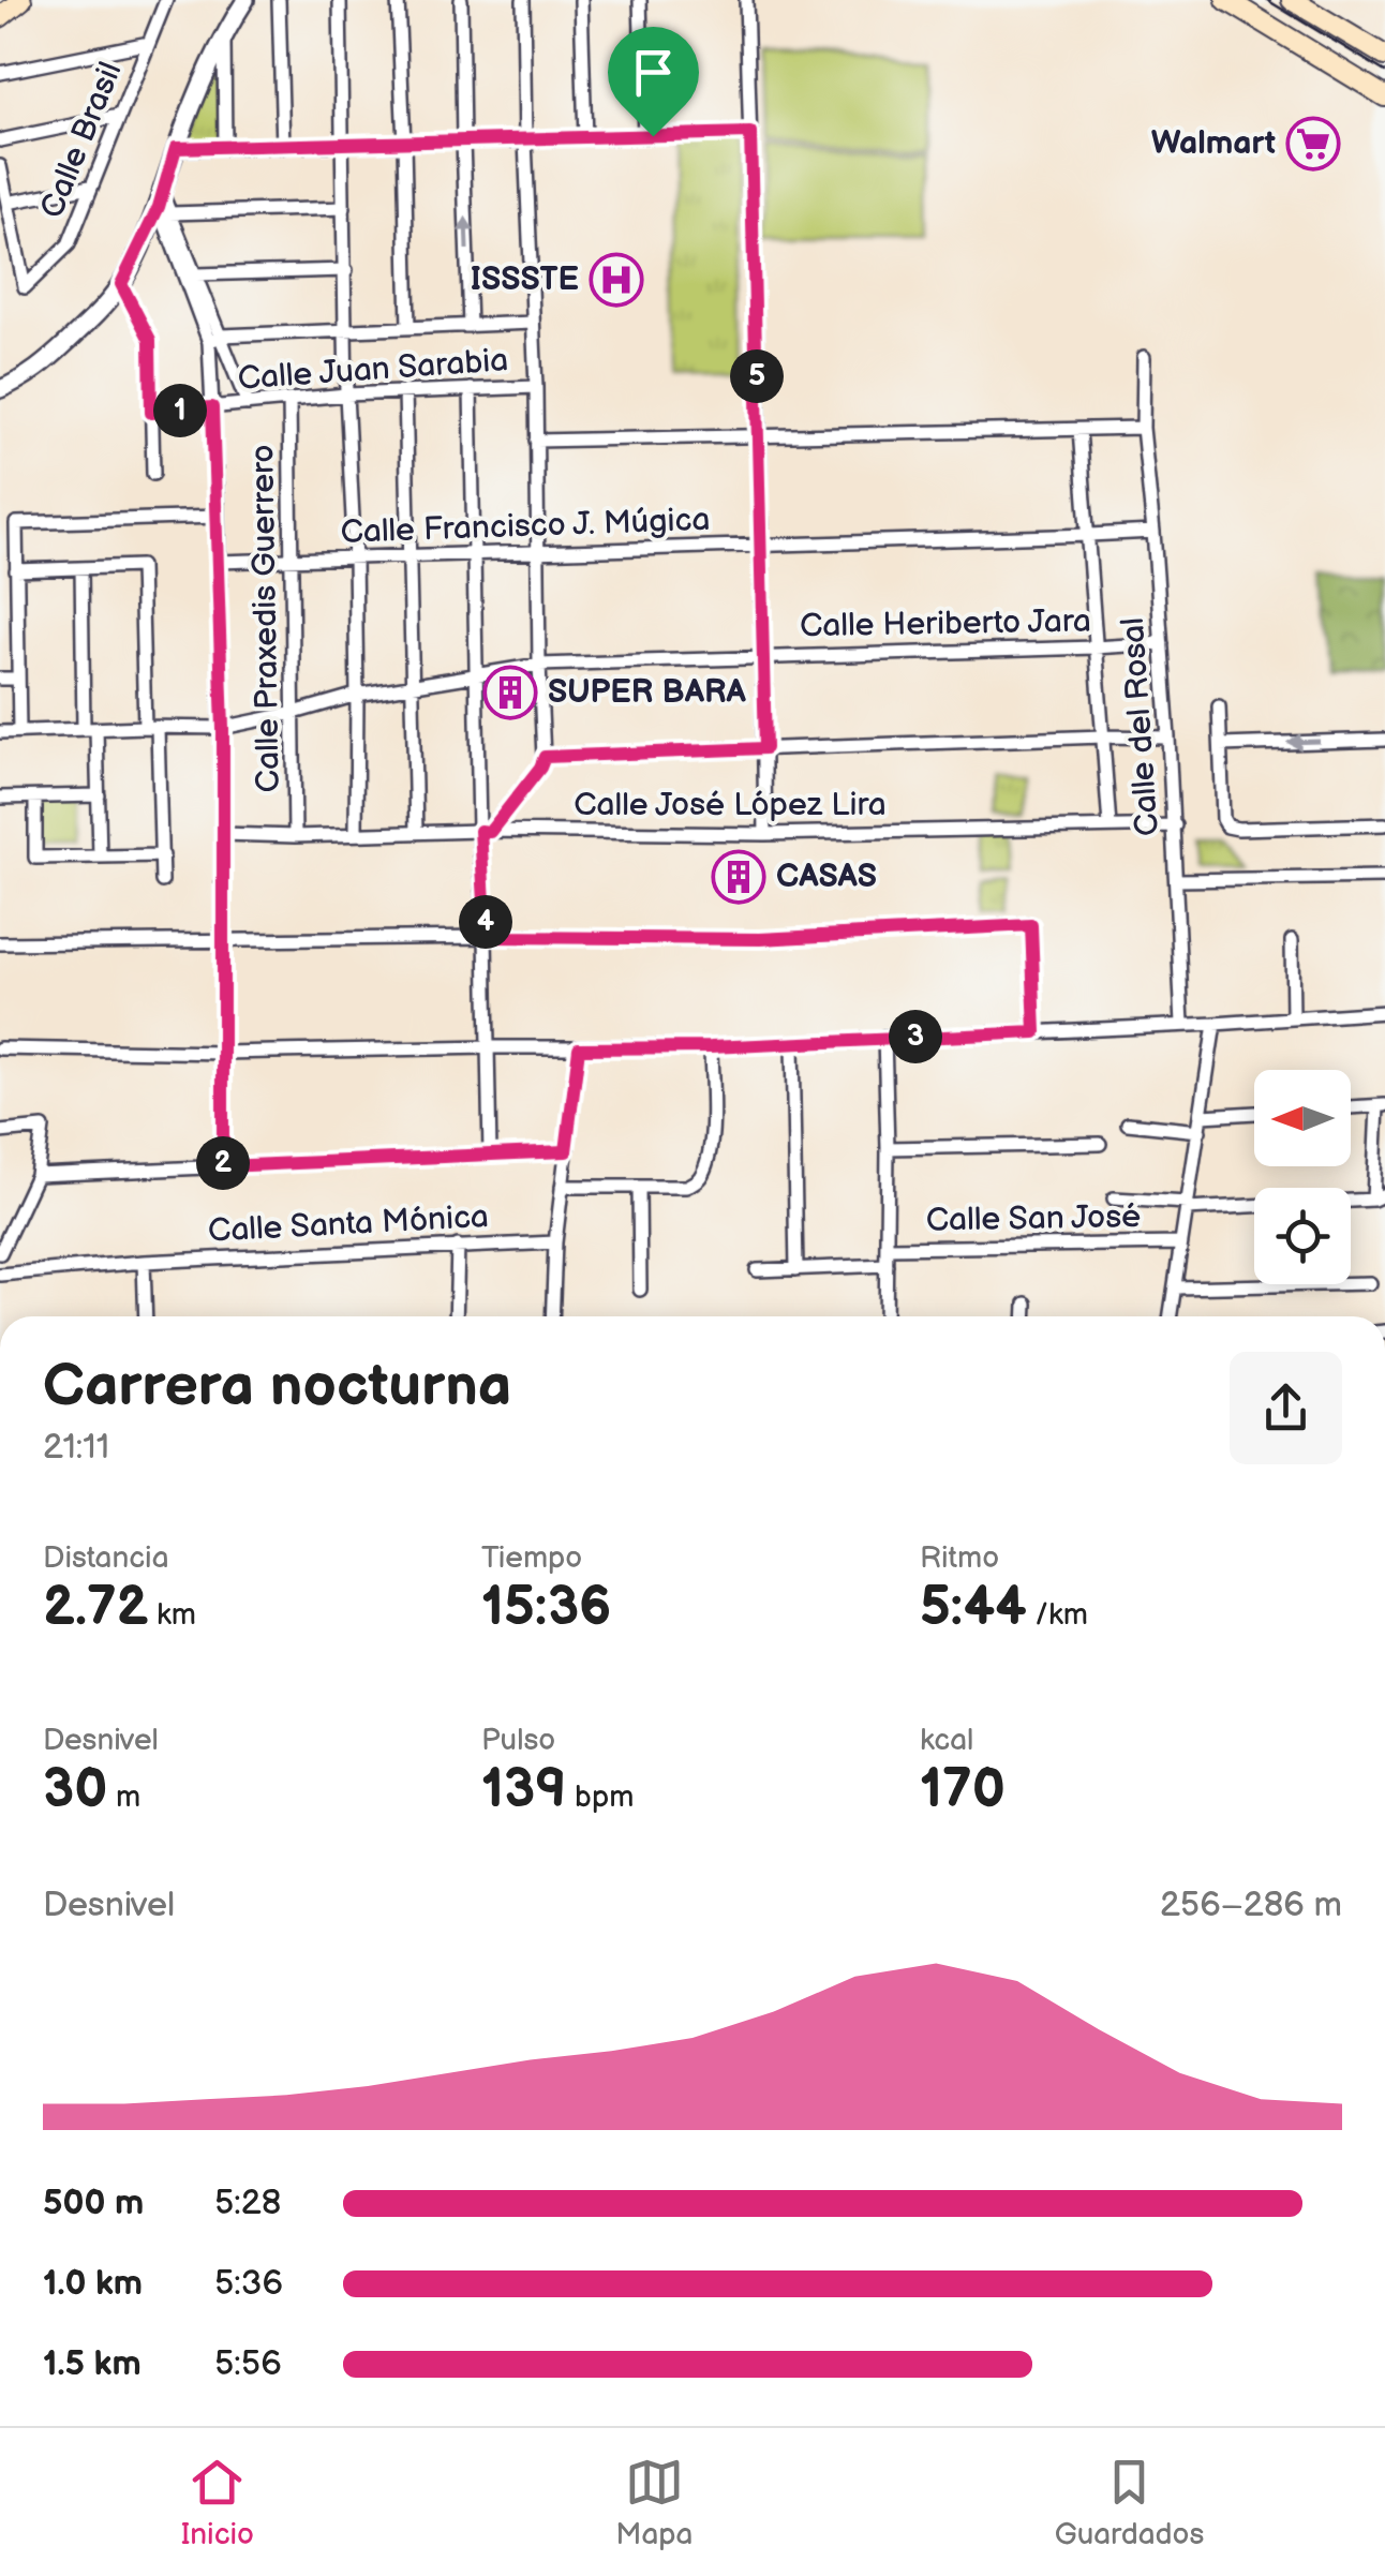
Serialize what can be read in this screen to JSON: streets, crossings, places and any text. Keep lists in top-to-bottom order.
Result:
{
  "streets": {
    "street": [
      "Calle Brasil",
      "Calle Juan Sarabia",
      "Calle Francisco J. Múgica",
      "Calle Praxedis Guerrero",
      "Calle Heriberto Jara",
      "Calle del Rosal",
      "Calle José López Lira",
      "Calle San José",
      "Calle Santa Mónica"
    ]
  },
  "crossings": [
    ["Calle Juan Sarabia", "Calle Praxedis Guerrero"],
    ["Calle Francisco J. Múgica", "Calle Praxedis Guerrero"],
    ["Calle Francisco J. Múgica", "Calle del Rosal"],
    ["Calle Praxedis Guerrero", "Calle Heriberto Jara"],
    ["Calle Praxedis Guerrero", "Calle José López Lira"],
    ["Calle Heriberto Jara", "Calle del Rosal"],
    ["Calle del Rosal", "Calle José López Lira"]
  ],
  "places": {
    "supermarket": ["Walmart"],
    "hospital": ["ISSSTE"],
    "building": ["SUPER BARA", "CASAS"]
  },
  "north": "left",
  "page": {
    "pins": [
      "5",
      "1",
      "4",
      "3",
      "2"
    ],
    "heading": ["Carrera nocturna", "21:11"],
    "stats": [
      ["Distancia", "2.72 km"],
      ["Tiempo", "15:36"],
      ["Ritmo", "5:44 /km"],
      ["Desnivel", "30 m"],
      ["Pulso", "139 bpm"],
      ["kcal", "170"]
    ],
    "chart": ["Desnivel", "256–286 m"],
    "list": [
      {
        "name": "500 m",
        "note": "5:28"
      },
      {
        "name": "1.0 km",
        "note": "5:36"
      },
      {
        "name": "1.5 km",
        "note": "5:56"
      }
    ],
    "tabs": ["Inicio", "Mapa", "Guardados"]
  }
}
